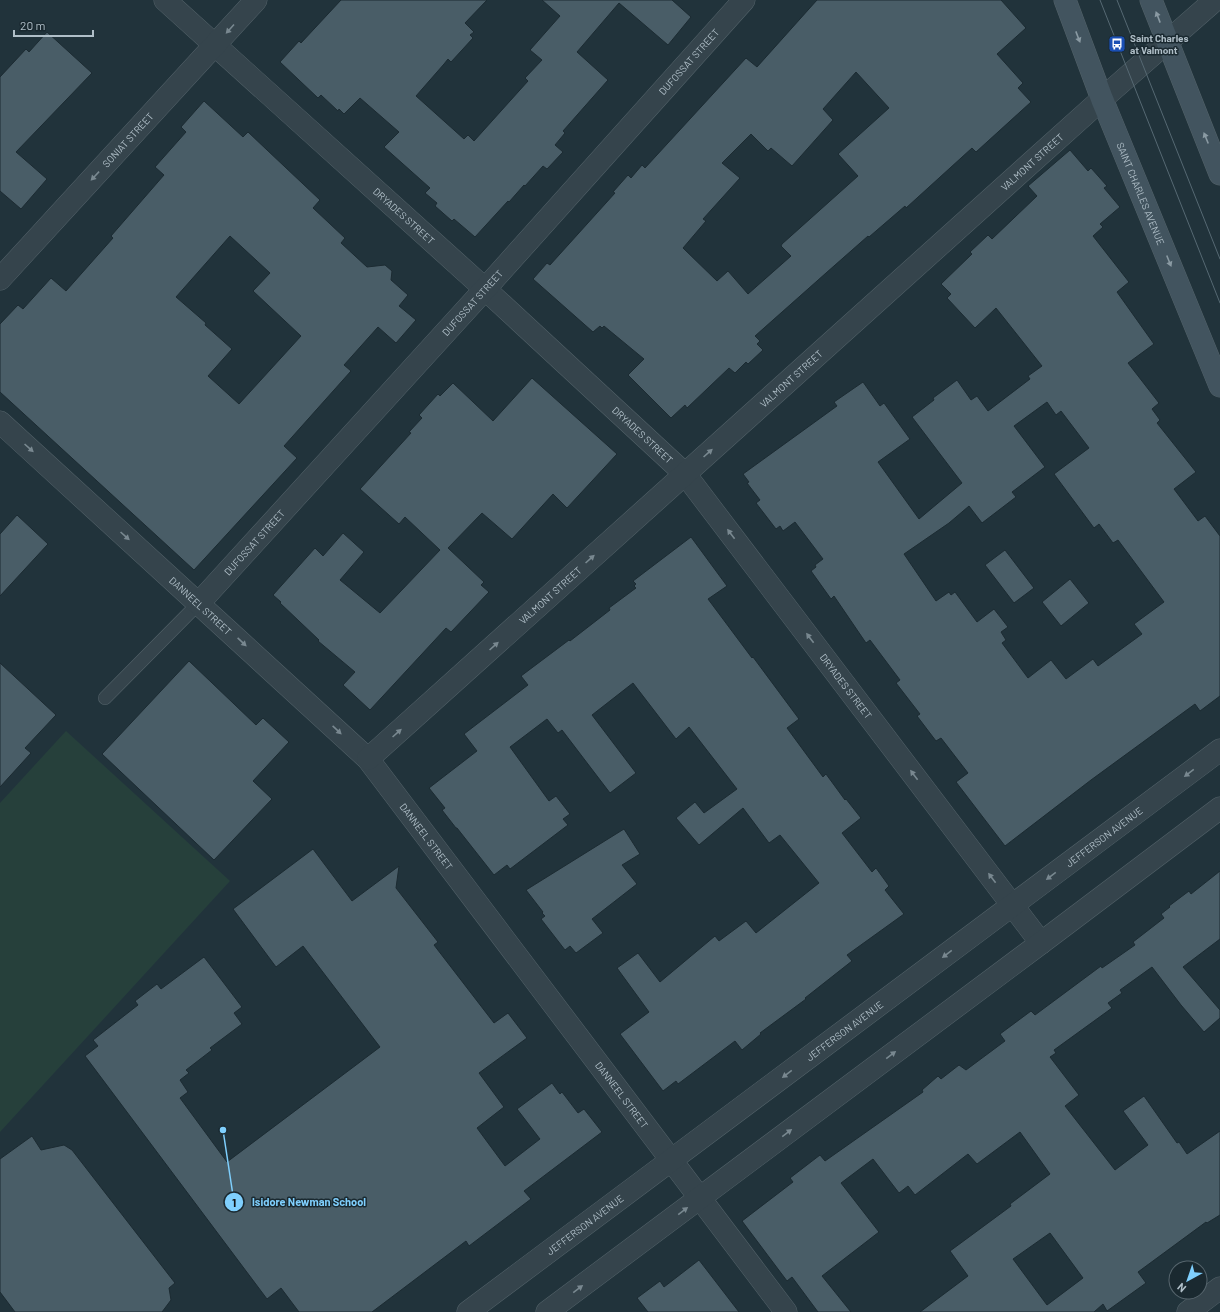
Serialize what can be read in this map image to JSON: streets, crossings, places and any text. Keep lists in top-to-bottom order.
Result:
{
  "streets": {
    "main road": ["SAINT CHARLES AVENUE"],
    "street": [
      "DUFOSSAT STREET",
      "SONIAT STREET",
      "VALMONT STREET",
      "DRYADES STREET",
      "DANNEEL STREET",
      "JEFFERSON AVENUE"
    ]
  },
  "crossings": [
    ["DUFOSSAT STREET", "DRYADES STREET"],
    ["DUFOSSAT STREET", "DANNEEL STREET"],
    ["SONIAT STREET", "DRYADES STREET"],
    ["VALMONT STREET", "SAINT CHARLES AVENUE"],
    ["VALMONT STREET", "DRYADES STREET"],
    ["VALMONT STREET", "DANNEEL STREET"],
    ["DRYADES STREET", "JEFFERSON AVENUE"],
    ["DANNEEL STREET", "JEFFERSON AVENUE"]
  ],
  "one_way": [
    "SONIAT STREET",
    "VALMONT STREET",
    "DRYADES STREET",
    "DANNEEL STREET"
  ],
  "places": {
    "bus stop": ["Saint Charles at Valmont"],
    "other": ["Isidore Newman School"]
  },
  "scale_bar": "20 m",
  "north": "bottom left"
}
